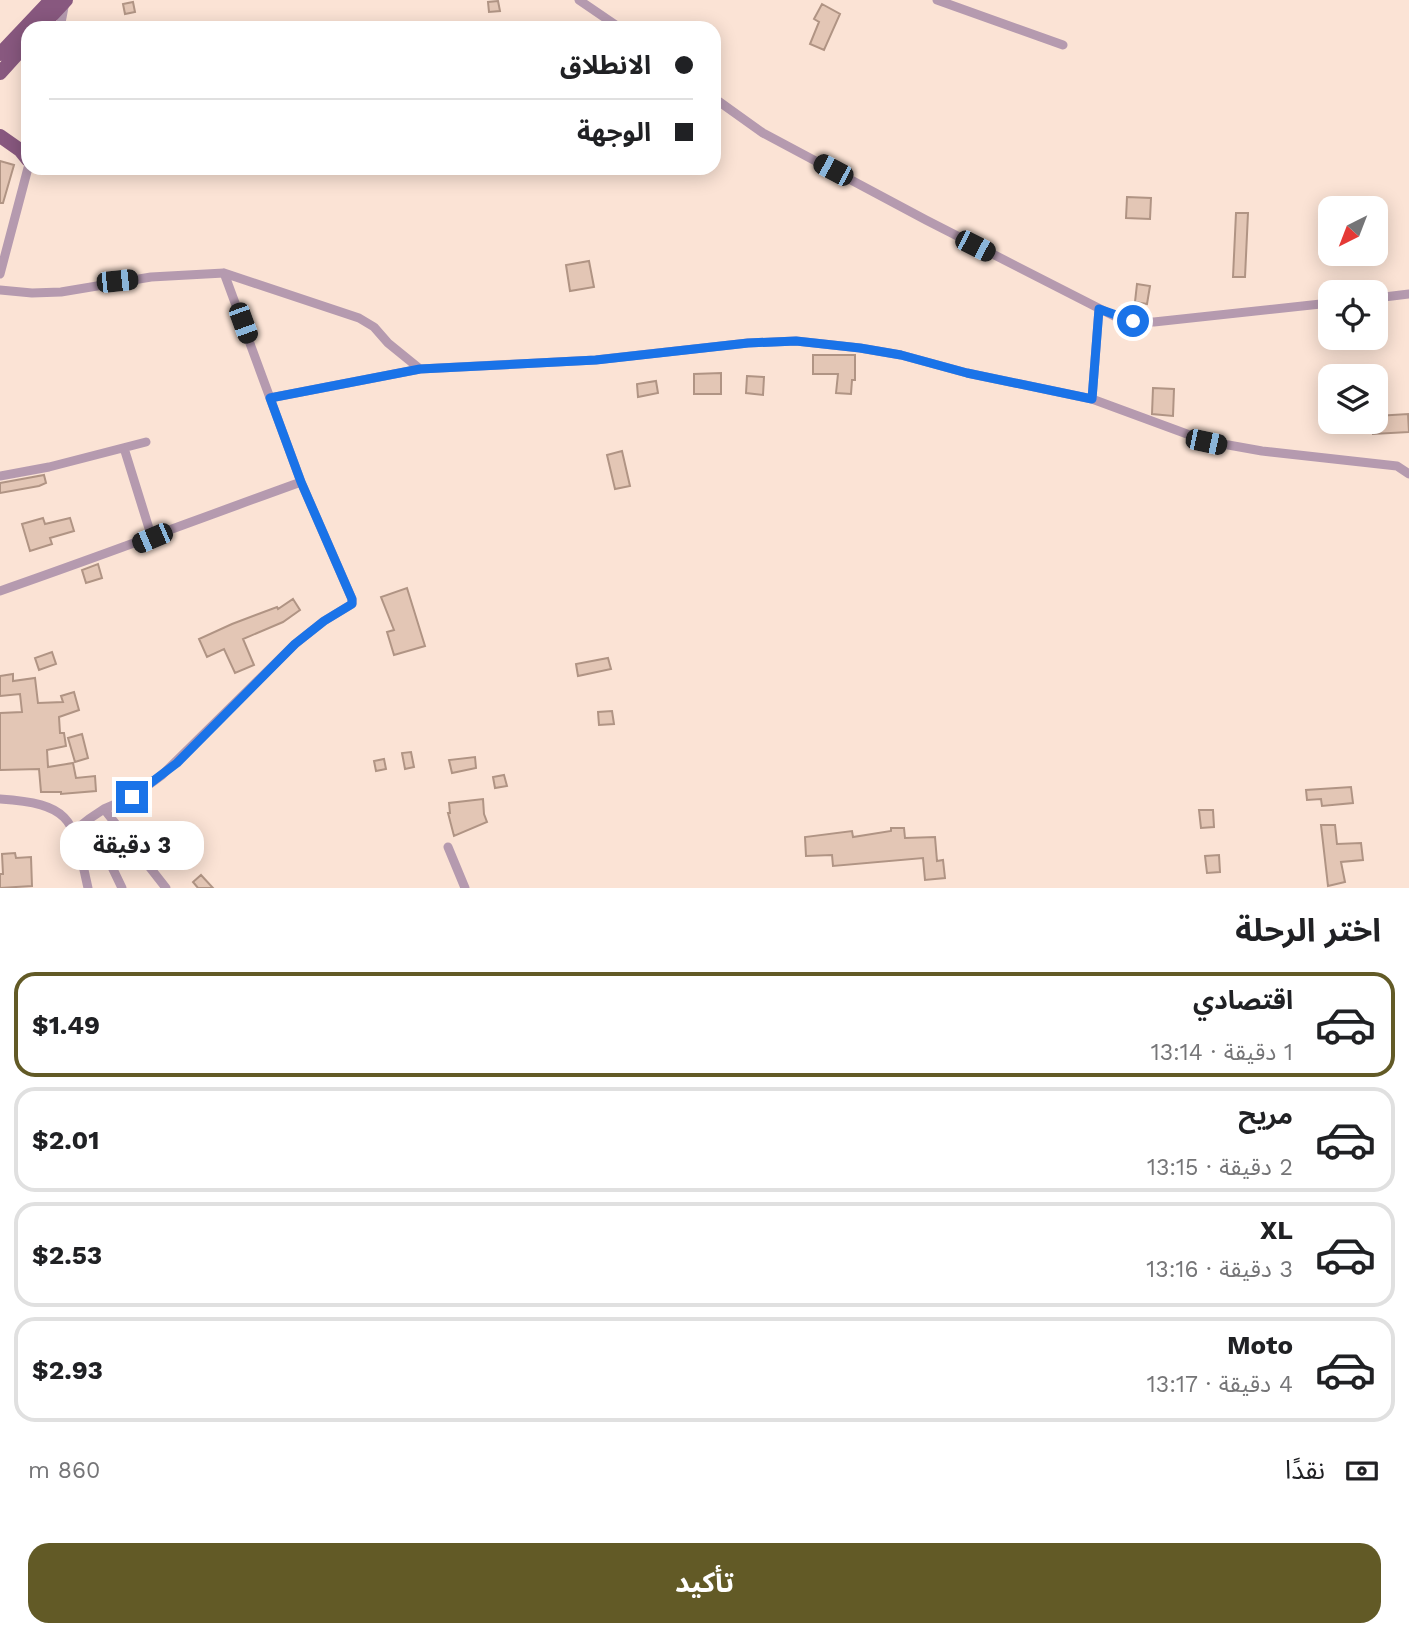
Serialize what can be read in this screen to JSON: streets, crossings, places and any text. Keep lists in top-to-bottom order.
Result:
{
  "north": "bottom left",
  "page": {
    "banner": ["الانطلاق", "الوجهة"],
    "bubble": "3 دقيقة",
    "heading": "اختر الرحلة",
    "list": [
      {
        "name": "اقتصادي",
        "note": "1 دقيقة · 13:14",
        "value": "$1.49"
      },
      {
        "name": "مريح",
        "note": "2 دقيقة · 13:15",
        "value": "$2.01"
      },
      {
        "name": "XL",
        "note": "3 دقيقة · 13:16",
        "value": "$2.53"
      },
      {
        "name": "Moto",
        "note": "4 دقيقة · 13:17",
        "value": "$2.93"
      }
    ],
    "pay": ["نقدًا", "860 m"],
    "buttons": "تأكيد"
  }
}
